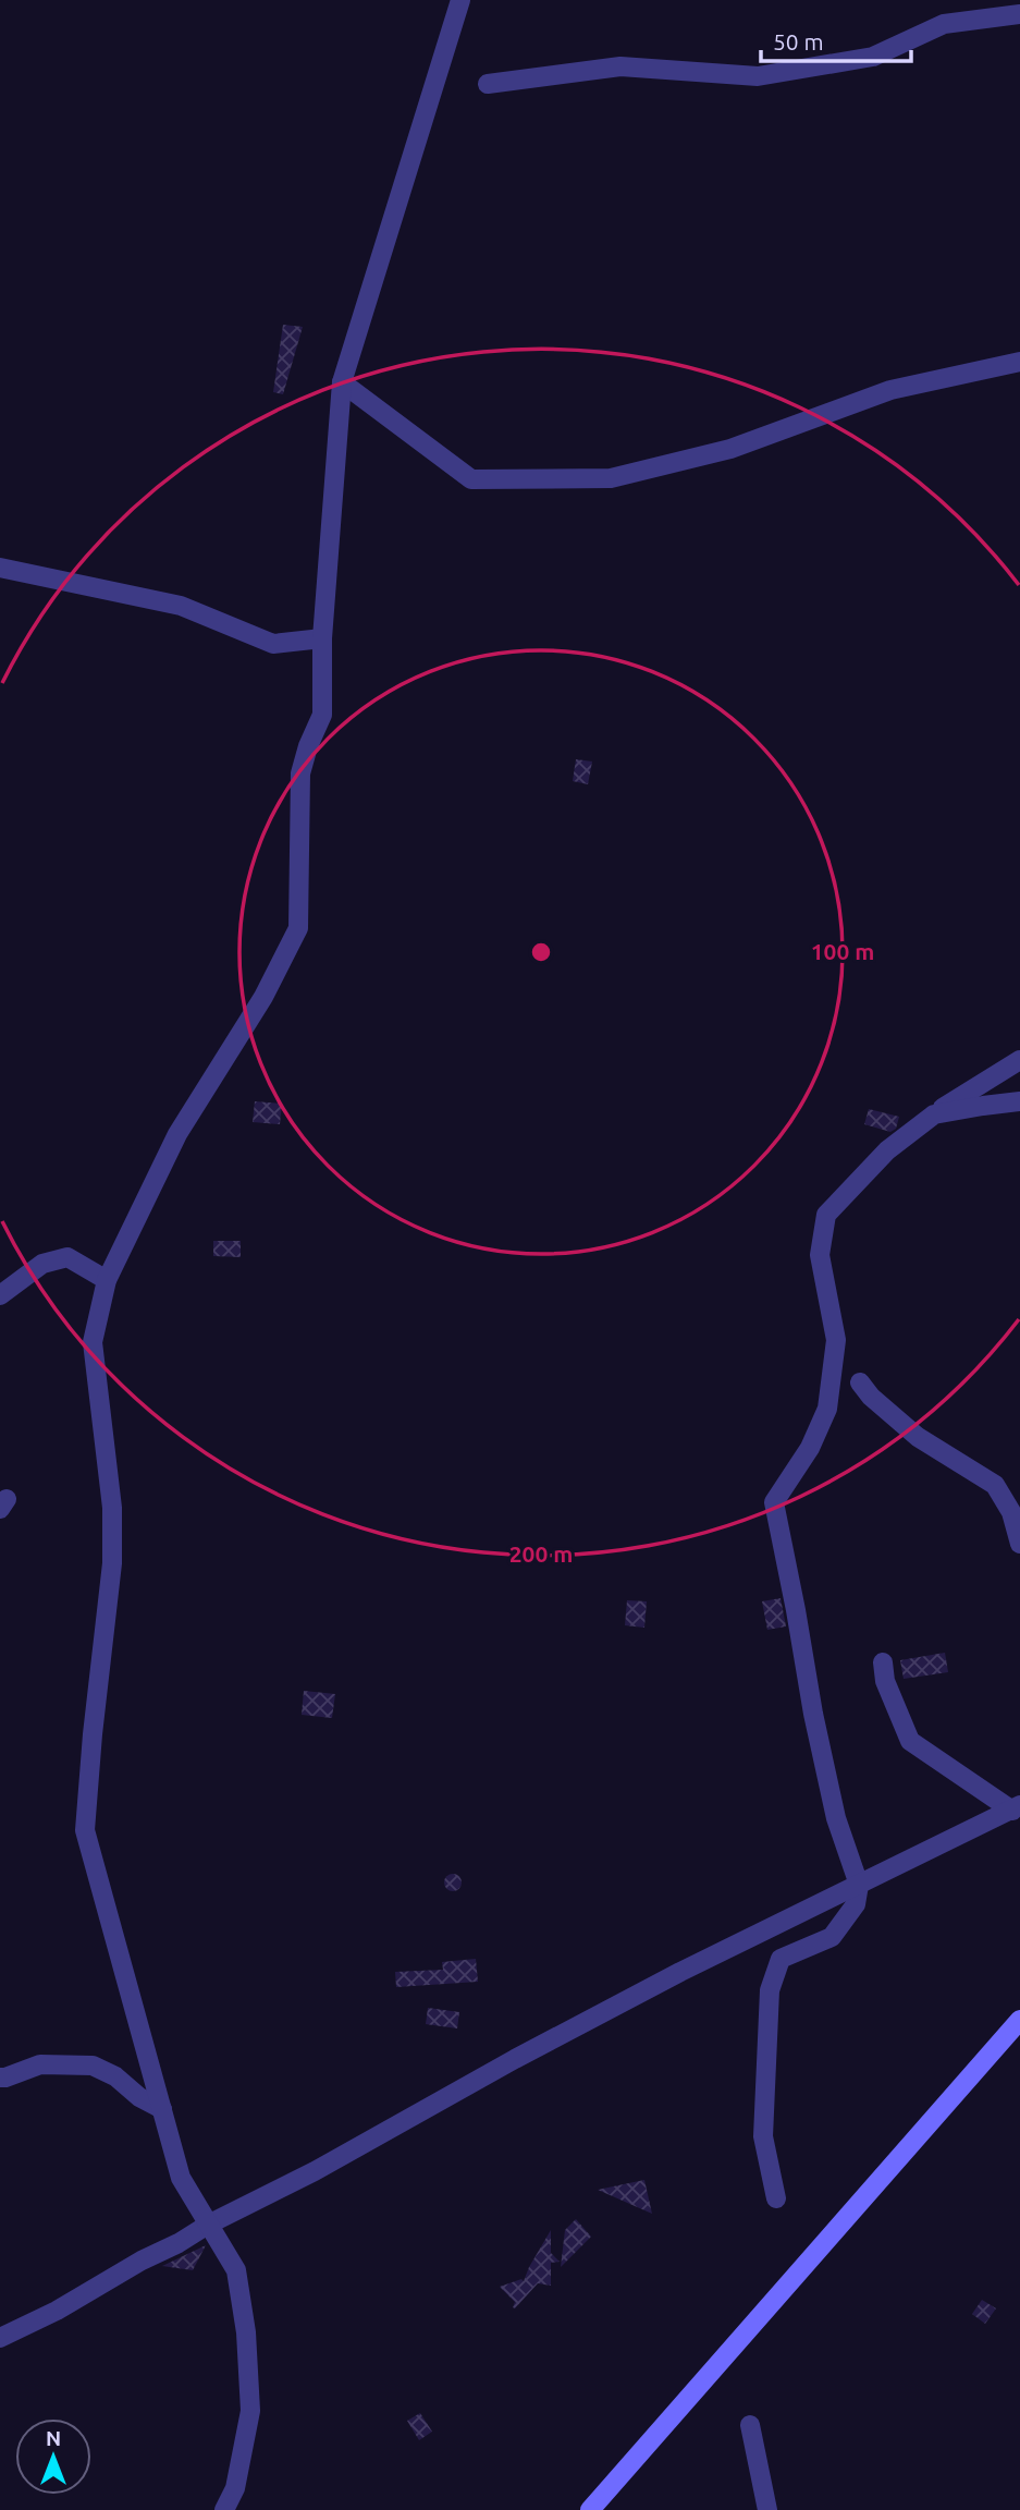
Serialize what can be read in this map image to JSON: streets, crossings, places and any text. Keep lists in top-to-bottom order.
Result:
{
  "scale_bar": "50 m",
  "north": "top",
  "rings": ["100 m", "200 m"]
}
